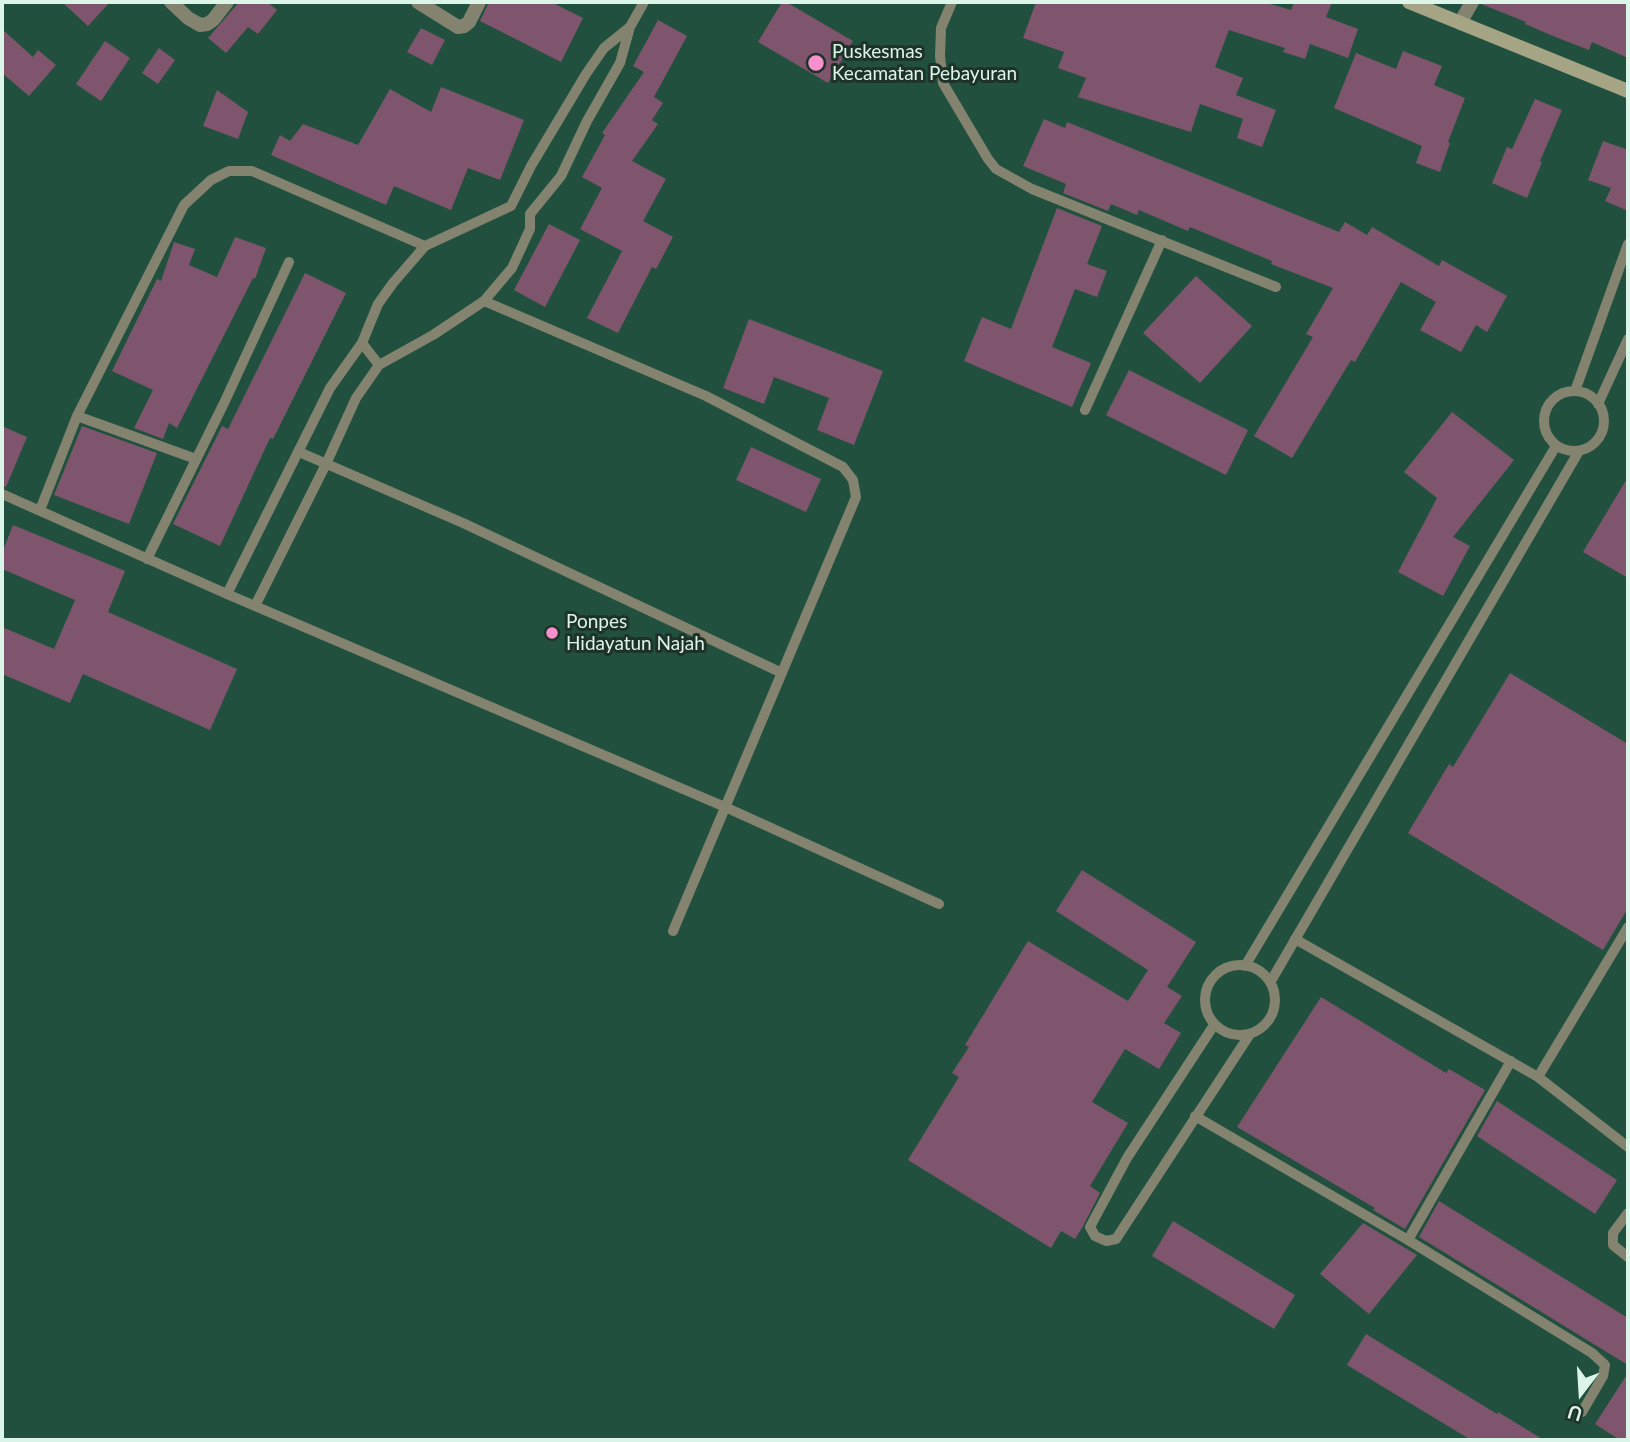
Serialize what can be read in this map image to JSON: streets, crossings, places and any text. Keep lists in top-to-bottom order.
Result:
{
  "places": ["Puskesmas Kecamatan Pebayuran", "Ponpes Hidayatun Najah"],
  "north": "bottom"
}
